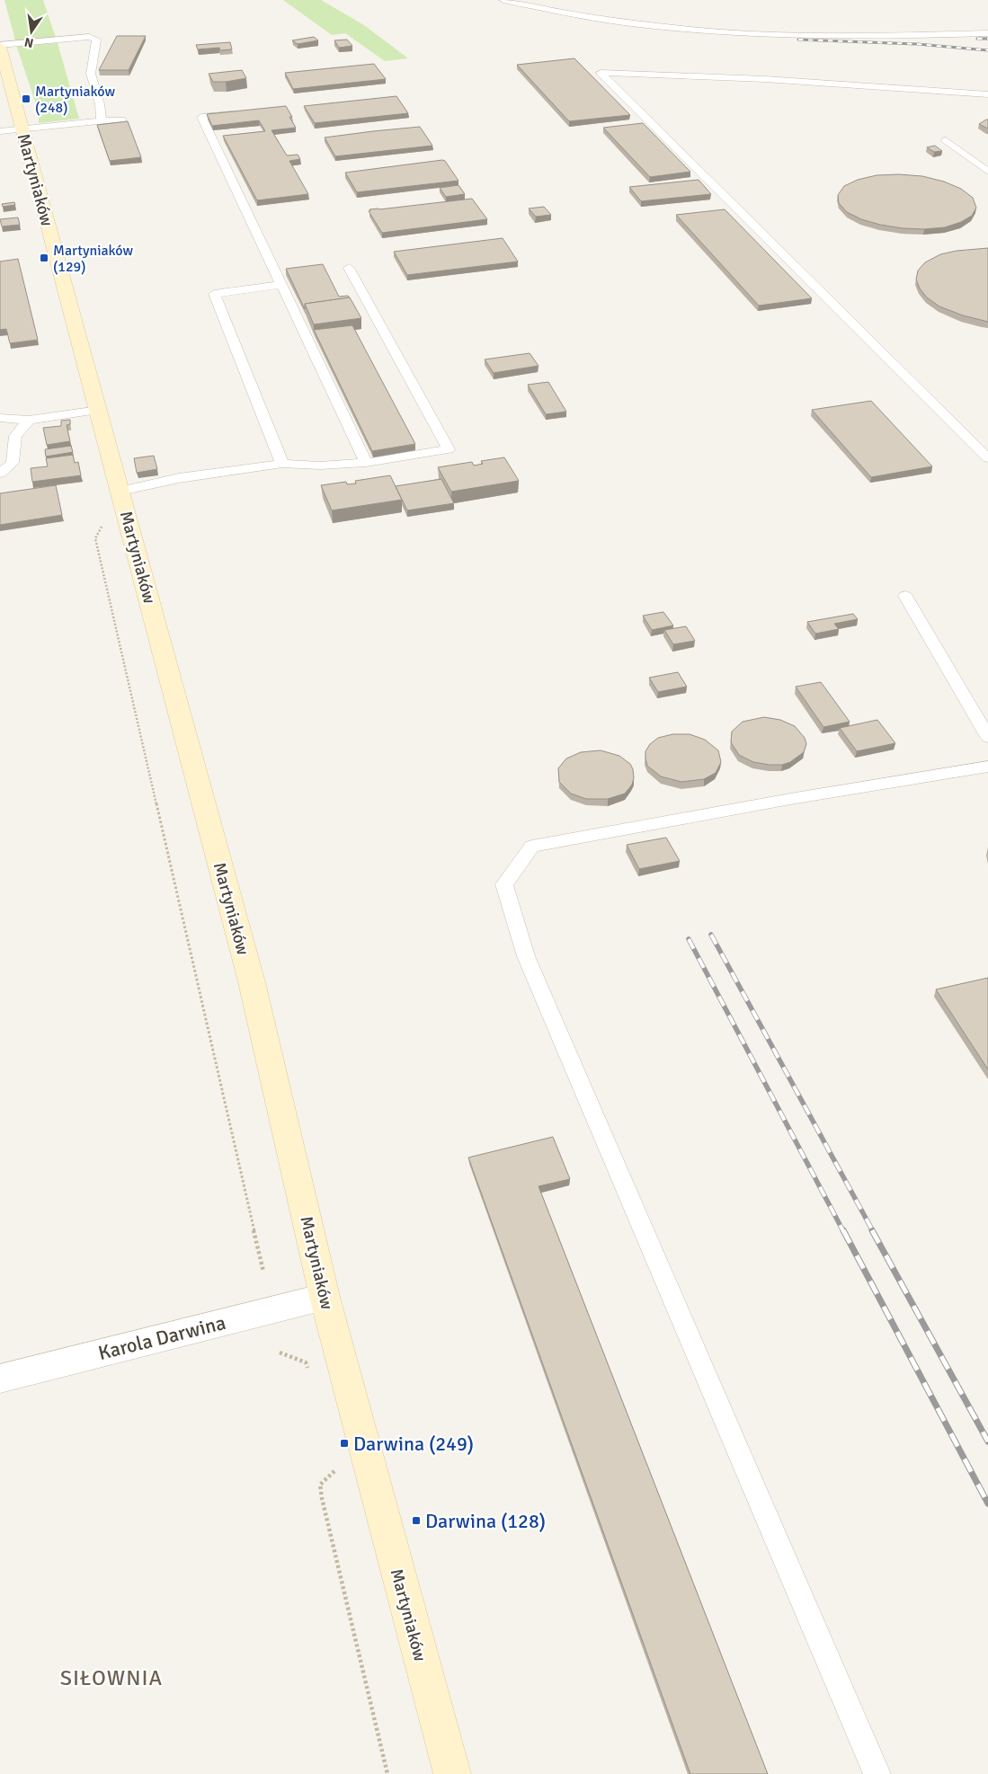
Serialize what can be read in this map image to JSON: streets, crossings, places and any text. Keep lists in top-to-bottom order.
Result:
{
  "streets": {
    "main road": ["Martyniaków"],
    "street": ["Karola Darwina"]
  },
  "crossings": [
    ["Martyniaków", "Karola Darwina"]
  ],
  "districts": ["SIŁOWNIA"],
  "places": {
    "transit": [
      "Martyniaków (248)",
      "Martyniaków (129)",
      "Darwina (249)",
      "Darwina (128)"
    ]
  },
  "north": "bottom"
}
